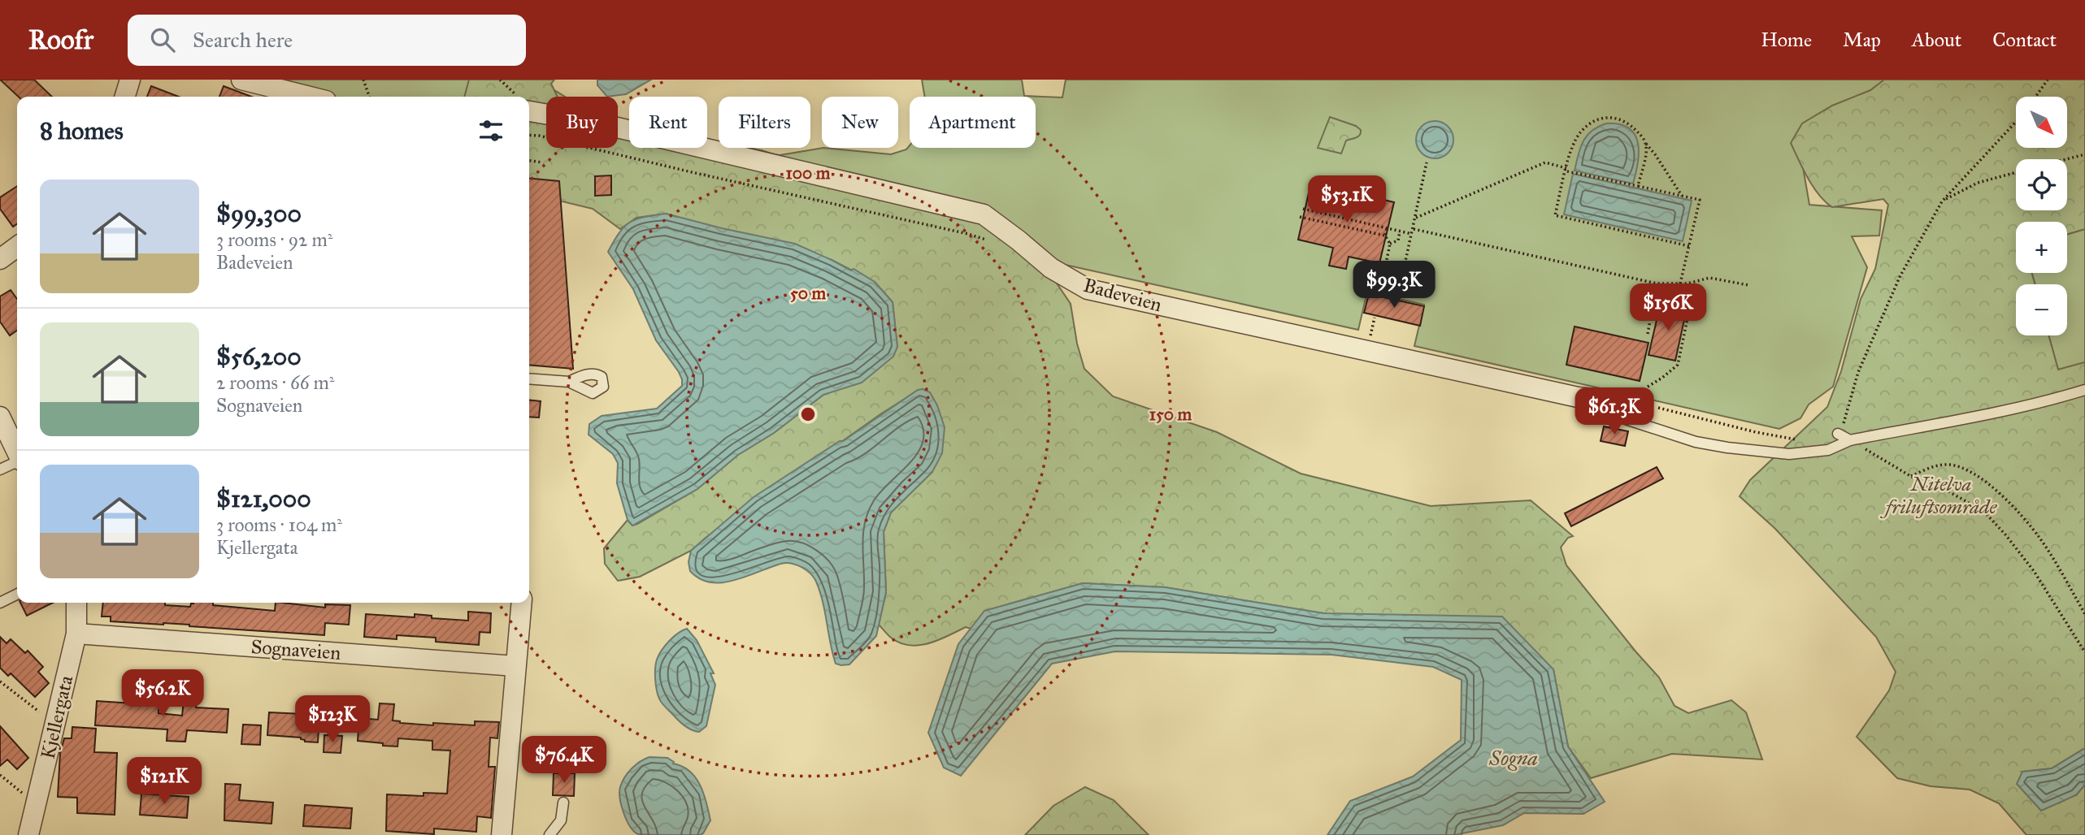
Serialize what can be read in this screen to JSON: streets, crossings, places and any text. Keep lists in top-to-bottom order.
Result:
{
  "streets": {
    "street": ["Badeveien", "Sognaveien", "Kjellergata"]
  },
  "crossings": [
    ["Sognaveien", "Kjellergata"]
  ],
  "water": ["Sogna"],
  "parks": ["Nitelva friluftsområde"],
  "north": "bottom right",
  "page": {
    "header": "Roofr",
    "search": "Search here",
    "nav": [
      "Home",
      "Map",
      "About",
      "Contact"
    ],
    "map_buttons": ["+", "−"],
    "chip": [
      "Buy",
      "Rent",
      "Filters",
      "New",
      "Apartment"
    ],
    "heading": "8 homes",
    "list": [
      {
        "name": "$99,300",
        "note": "3 rooms · 92 m² · Badeveien"
      },
      {
        "name": "$56,200",
        "note": "2 rooms · 66 m² · Sognaveien"
      },
      {
        "name": "$121,000",
        "note": "3 rooms · 104 m² · Kjellergata"
      }
    ],
    "price": [
      "$53.1K",
      "$99.3K",
      "$156K",
      "$61.3K",
      "$56.2K",
      "$123K",
      "$76.4K",
      "$121K"
    ]
  },
  "rings": ["100 m", "50 m", "150 m"]
}
